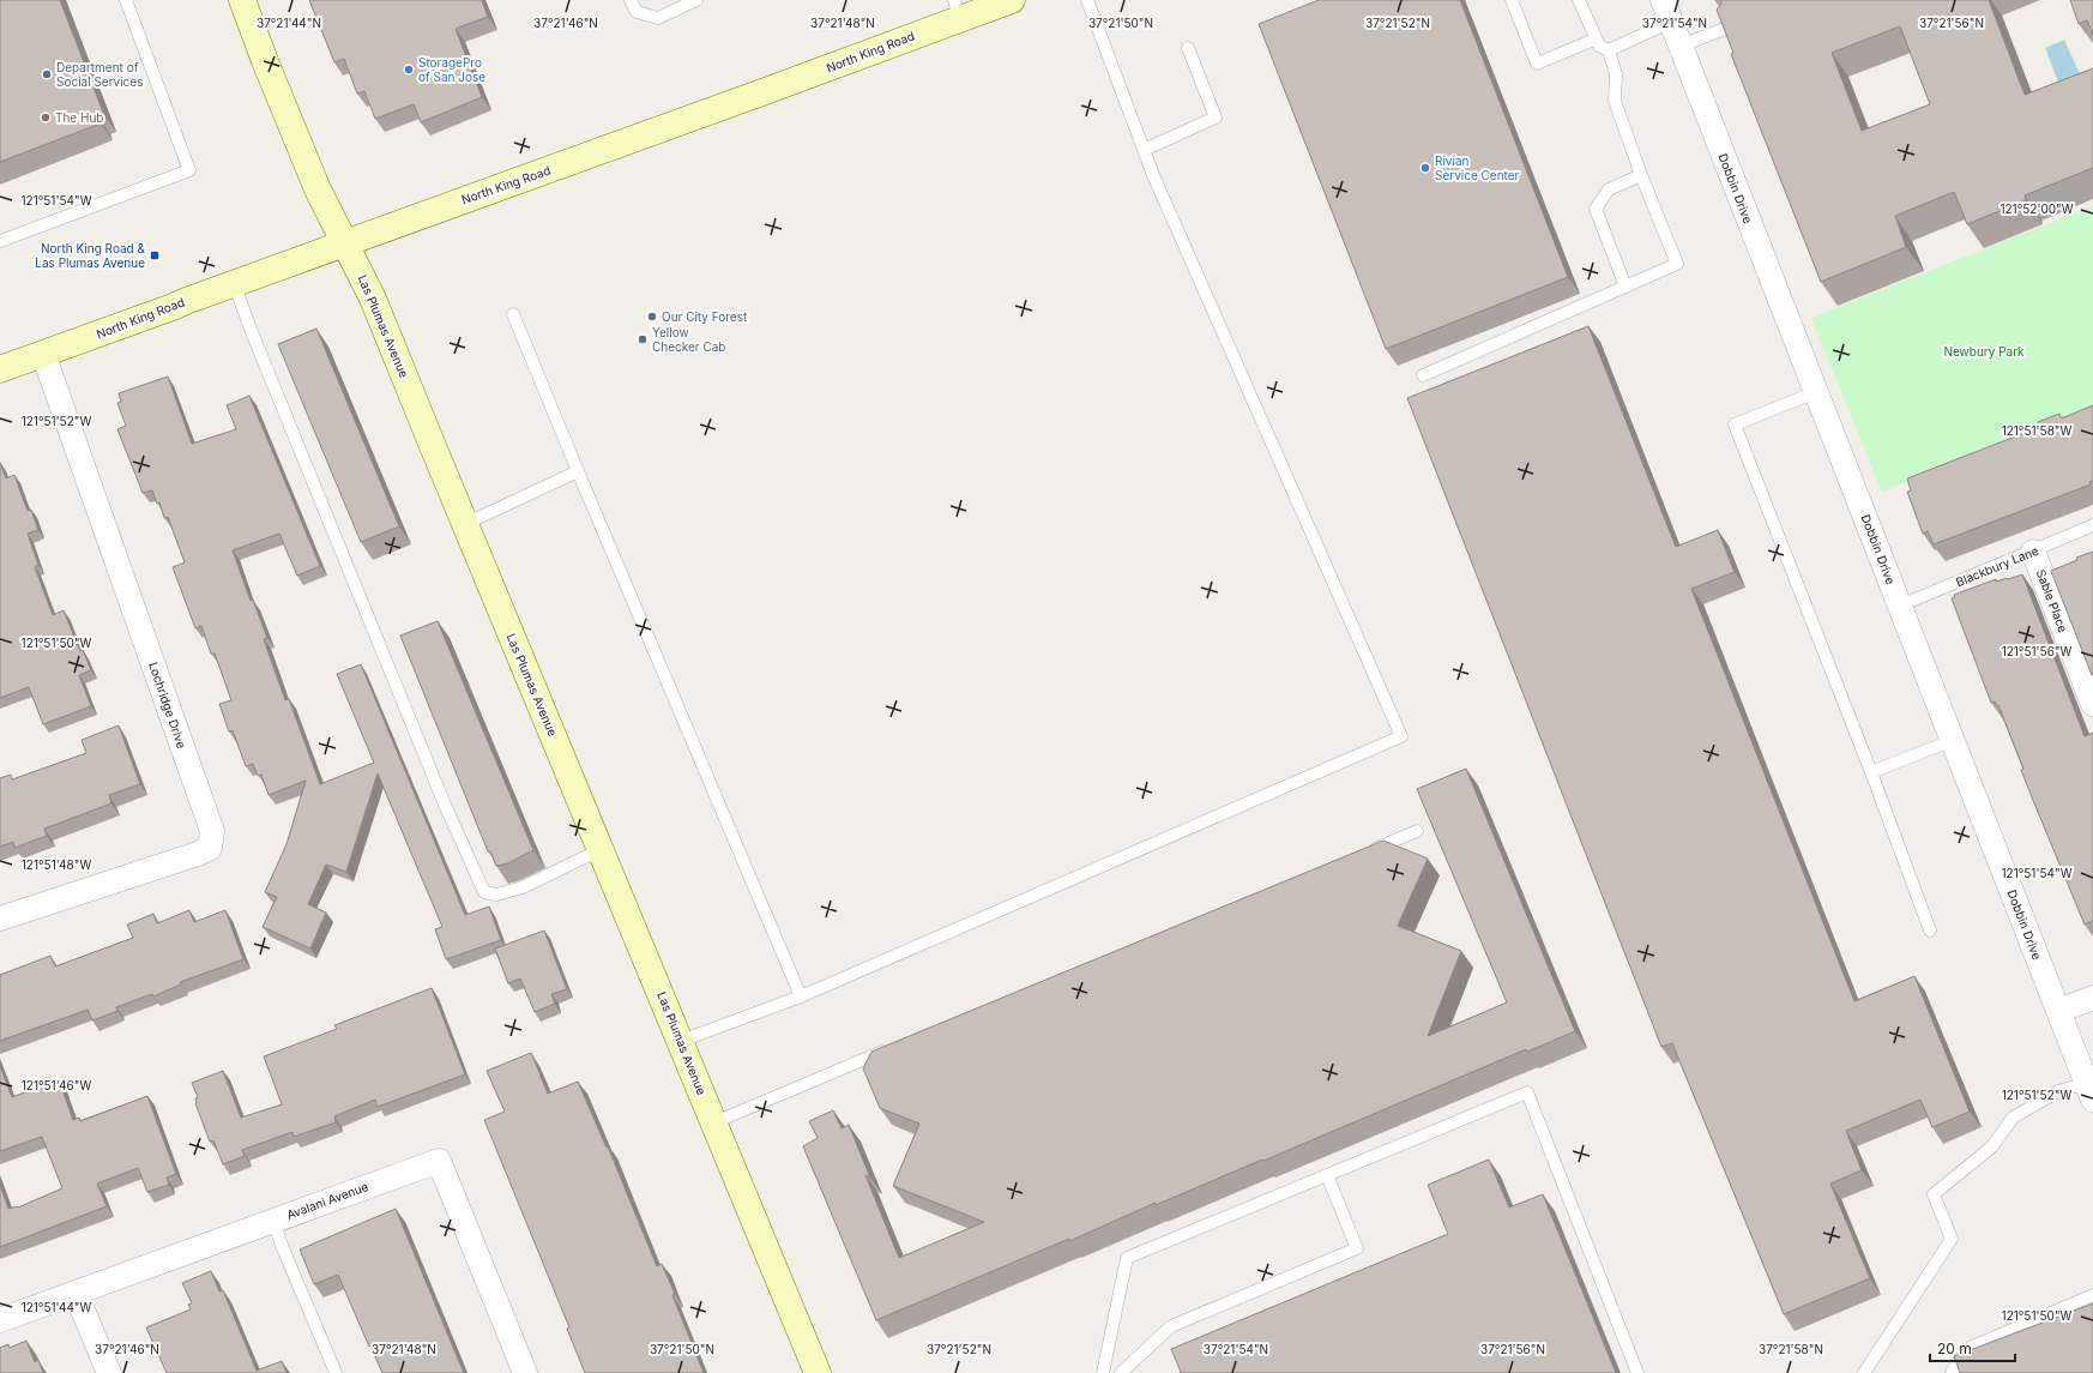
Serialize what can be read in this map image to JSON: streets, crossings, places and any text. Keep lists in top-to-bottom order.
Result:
{
  "streets": {
    "street": [
      "North King Road",
      "Dobbin Drive",
      "Las Plumas Avenue",
      "Sable Place",
      "Lochridge Drive",
      "Avalani Avenue"
    ],
    "lane": ["Blackbury Lane"]
  },
  "crossings": [
    ["North King Road", "Las Plumas Avenue"],
    ["North King Road", "Lochridge Drive"],
    ["Dobbin Drive", "Blackbury Lane"],
    ["Blackbury Lane", "Sable Place"]
  ],
  "parks": ["Newbury Park"],
  "places": {
    "other": [
      "StoragePro of San Jose",
      "Department of Social Services",
      "The Hub",
      "Rivian Service Center",
      "Our City Forest",
      "Yellow Checker Cab"
    ],
    "transit": ["North King Road & Las Plumas Avenue"]
  },
  "scale_bar": "20 m",
  "coordinates": [
    "37°21'44\"N",
    "37°21'46\"N",
    "37°21'48\"N",
    "37°21'50\"N",
    "37°21'52\"N",
    "37°21'54\"N",
    "37°21'56\"N",
    "121°51'54\"W",
    "121°52'00\"W",
    "121°51'52\"W",
    "121°51'58\"W",
    "121°51'50\"W",
    "121°51'56\"W",
    "121°51'48\"W",
    "121°51'46\"W",
    "121°51'44\"W",
    "37°21'58\"N"
  ]
}
